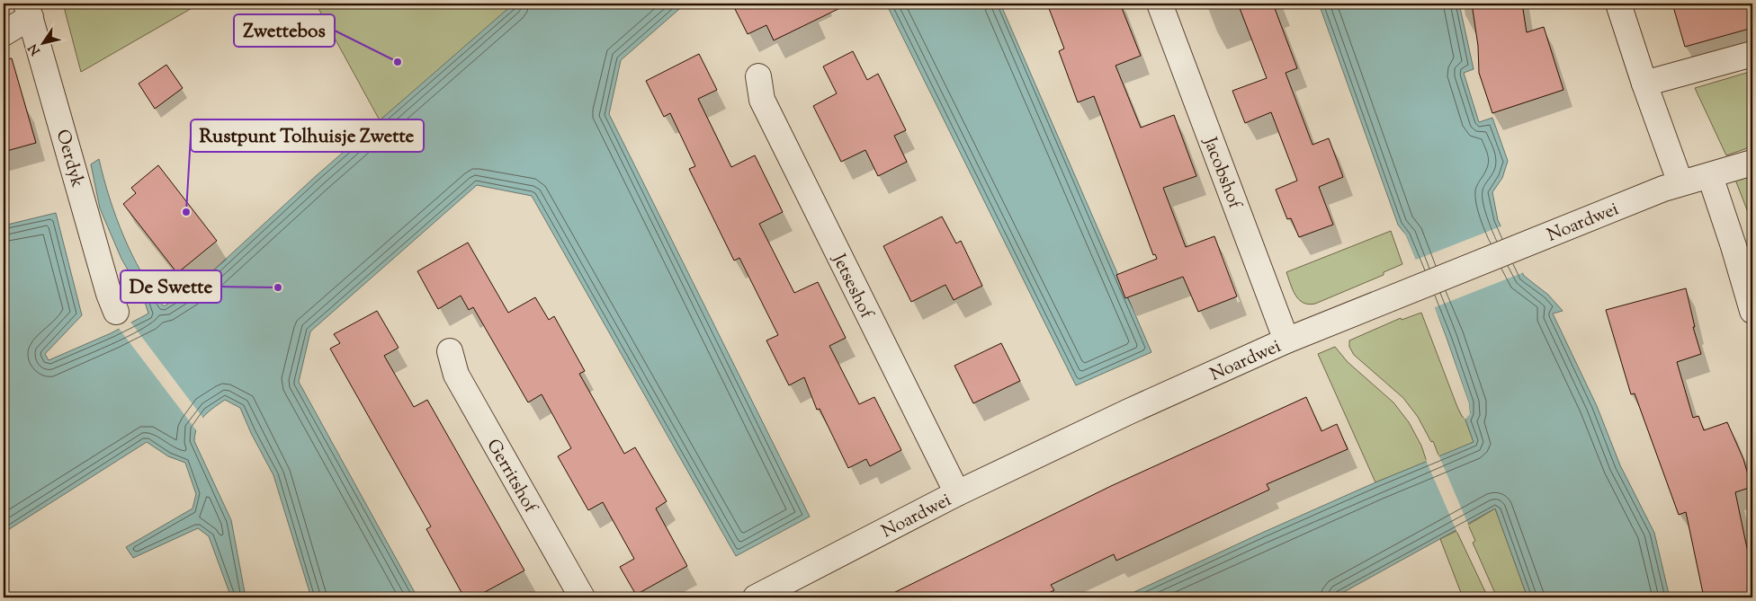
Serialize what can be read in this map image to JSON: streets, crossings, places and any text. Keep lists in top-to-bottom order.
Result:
{
  "streets": {
    "street": [
      "Oerdyk",
      "Jacobshof",
      "Noardwei",
      "Jetseshof",
      "Gerritshof"
    ]
  },
  "crossings": [
    ["Jacobshof", "Noardwei"],
    ["Noardwei", "Jetseshof"]
  ],
  "places": ["Zwettebos", "Rustpunt Tolhuisje Zwette", "De Swette"],
  "north": "bottom left"
}
